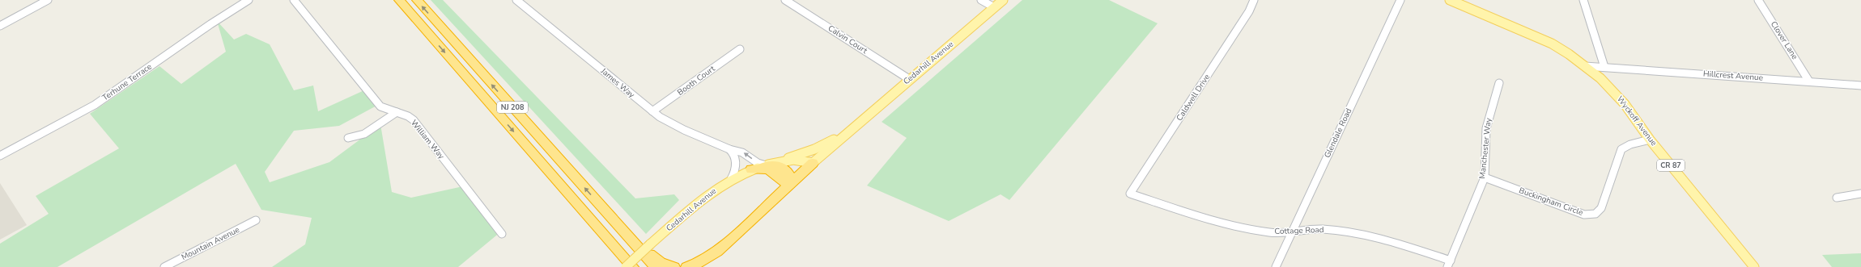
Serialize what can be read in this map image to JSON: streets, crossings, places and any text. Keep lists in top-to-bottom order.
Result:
{
  "streets": {
    "highway": ["NJ 208"],
    "main road": ["Cedarhill Avenue", "Wyckoff Avenue", "CR 87"],
    "street": [
      "Calvin Court",
      "Clover Lane",
      "Hillcrest Avenue",
      "Booth Court",
      "Terhune Terrace",
      "James Way",
      "Caldwell Drive",
      "Glendale Road",
      "William Way",
      "Manchester Way",
      "Buckingham Circle",
      "Cottage Road",
      "Mountain Avenue"
    ]
  },
  "crossings": [
    ["Calvin Court", "Cedarhill Avenue"],
    ["Clover Lane", "Hillcrest Avenue"],
    ["Cedarhill Avenue", "James Way"],
    ["Hillcrest Avenue", "Wyckoff Avenue"],
    ["Booth Court", "James Way"],
    ["Caldwell Drive", "Cottage Road"],
    ["Wyckoff Avenue", "Buckingham Circle"],
    ["Glendale Road", "Cottage Road"],
    ["Manchester Way", "Buckingham Circle"],
    ["Manchester Way", "Cottage Road"]
  ]
}
